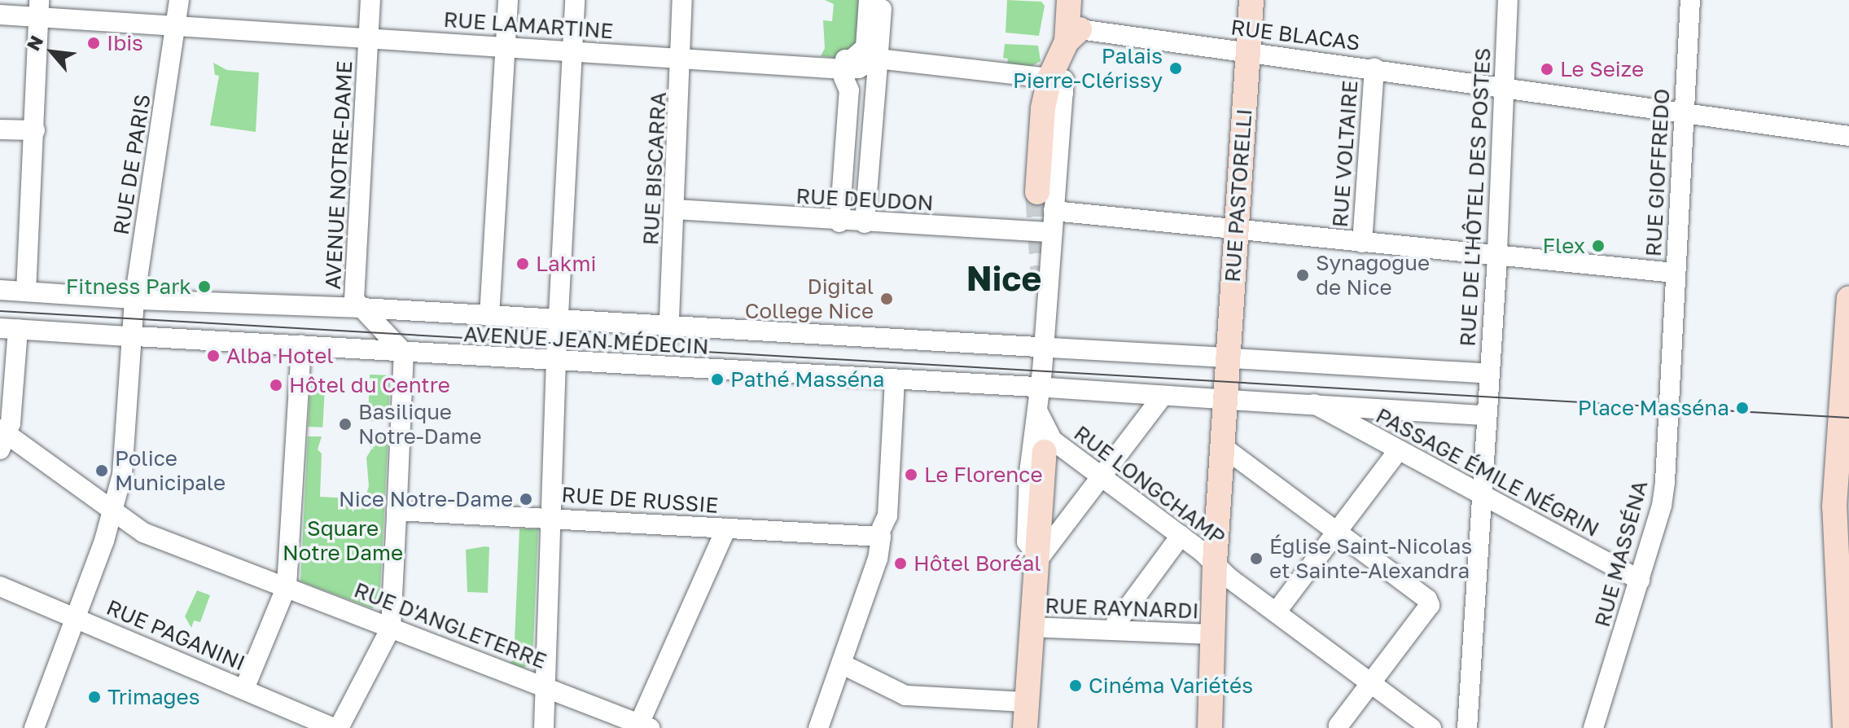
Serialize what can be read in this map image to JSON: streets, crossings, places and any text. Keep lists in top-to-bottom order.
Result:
{
  "streets": {
    "main road": ["RUE PASTORELLI"],
    "street": [
      "RUE LAMARTINE",
      "RUE BLACAS",
      "RUE VOLTAIRE",
      "RUE DE PARIS",
      "RUE BISCARRA",
      "RUE GIOFFREDO",
      "AVENUE NOTRE-DAME",
      "RUE DE L'HÔTEL DES POSTES",
      "RUE DEUDON",
      "AVENUE JEAN MÉDECIN",
      "PASSAGE ÉMILE NÉGRIN",
      "RUE LONGCHAMP",
      "RUE DE RUSSIE",
      "RUE MASSÉNA",
      "RUE RAYNARDI",
      "RUE D'ANGLETERRE",
      "RUE PAGANINI"
    ]
  },
  "crossings": [
    ["RUE LAMARTINE", "RUE DE PARIS"],
    ["RUE LAMARTINE", "RUE BISCARRA"],
    ["RUE LAMARTINE", "AVENUE NOTRE-DAME"],
    ["RUE BLACAS", "RUE VOLTAIRE"],
    ["RUE BLACAS", "RUE GIOFFREDO"],
    ["RUE BLACAS", "RUE PASTORELLI"],
    ["RUE BLACAS", "RUE DE L'HÔTEL DES POSTES"],
    ["RUE DE PARIS", "AVENUE JEAN MÉDECIN"],
    ["RUE DE PARIS", "RUE D'ANGLETERRE"],
    ["RUE DE PARIS", "RUE PAGANINI"],
    ["RUE BISCARRA", "RUE DEUDON"],
    ["RUE BISCARRA", "AVENUE JEAN MÉDECIN"],
    ["RUE GIOFFREDO", "RUE MASSÉNA"],
    ["AVENUE NOTRE-DAME", "AVENUE JEAN MÉDECIN"],
    ["RUE PASTORELLI", "AVENUE JEAN MÉDECIN"],
    ["RUE PASTORELLI", "RUE LONGCHAMP"],
    ["RUE PASTORELLI", "RUE RAYNARDI"],
    ["RUE DE L'HÔTEL DES POSTES", "AVENUE JEAN MÉDECIN"],
    ["RUE DE L'HÔTEL DES POSTES", "PASSAGE ÉMILE NÉGRIN"],
    ["AVENUE JEAN MÉDECIN", "PASSAGE ÉMILE NÉGRIN"],
    ["PASSAGE ÉMILE NÉGRIN", "RUE MASSÉNA"]
  ],
  "districts": ["Nice"],
  "parks": ["Square Notre Dame"],
  "places": [
    "Ibis",
    "Palais Pierre-Clérissy",
    "Le Seize",
    "Flex",
    "Lakmi",
    "Synagogue de Nice",
    "Fitness Park",
    "Digital College Nice",
    "Alba Hotel",
    "Pathé Masséna",
    "Hôtel du Centre",
    "Place Masséna",
    "Basilique Notre-Dame",
    "Police Municipale",
    "Le Florence",
    "Nice Notre-Dame",
    "Église Saint-Nicolas et Sainte-Alexandra",
    "Hôtel Boréal",
    "Cinéma Variétés",
    "Trimages"
  ],
  "north": "top left"
}
